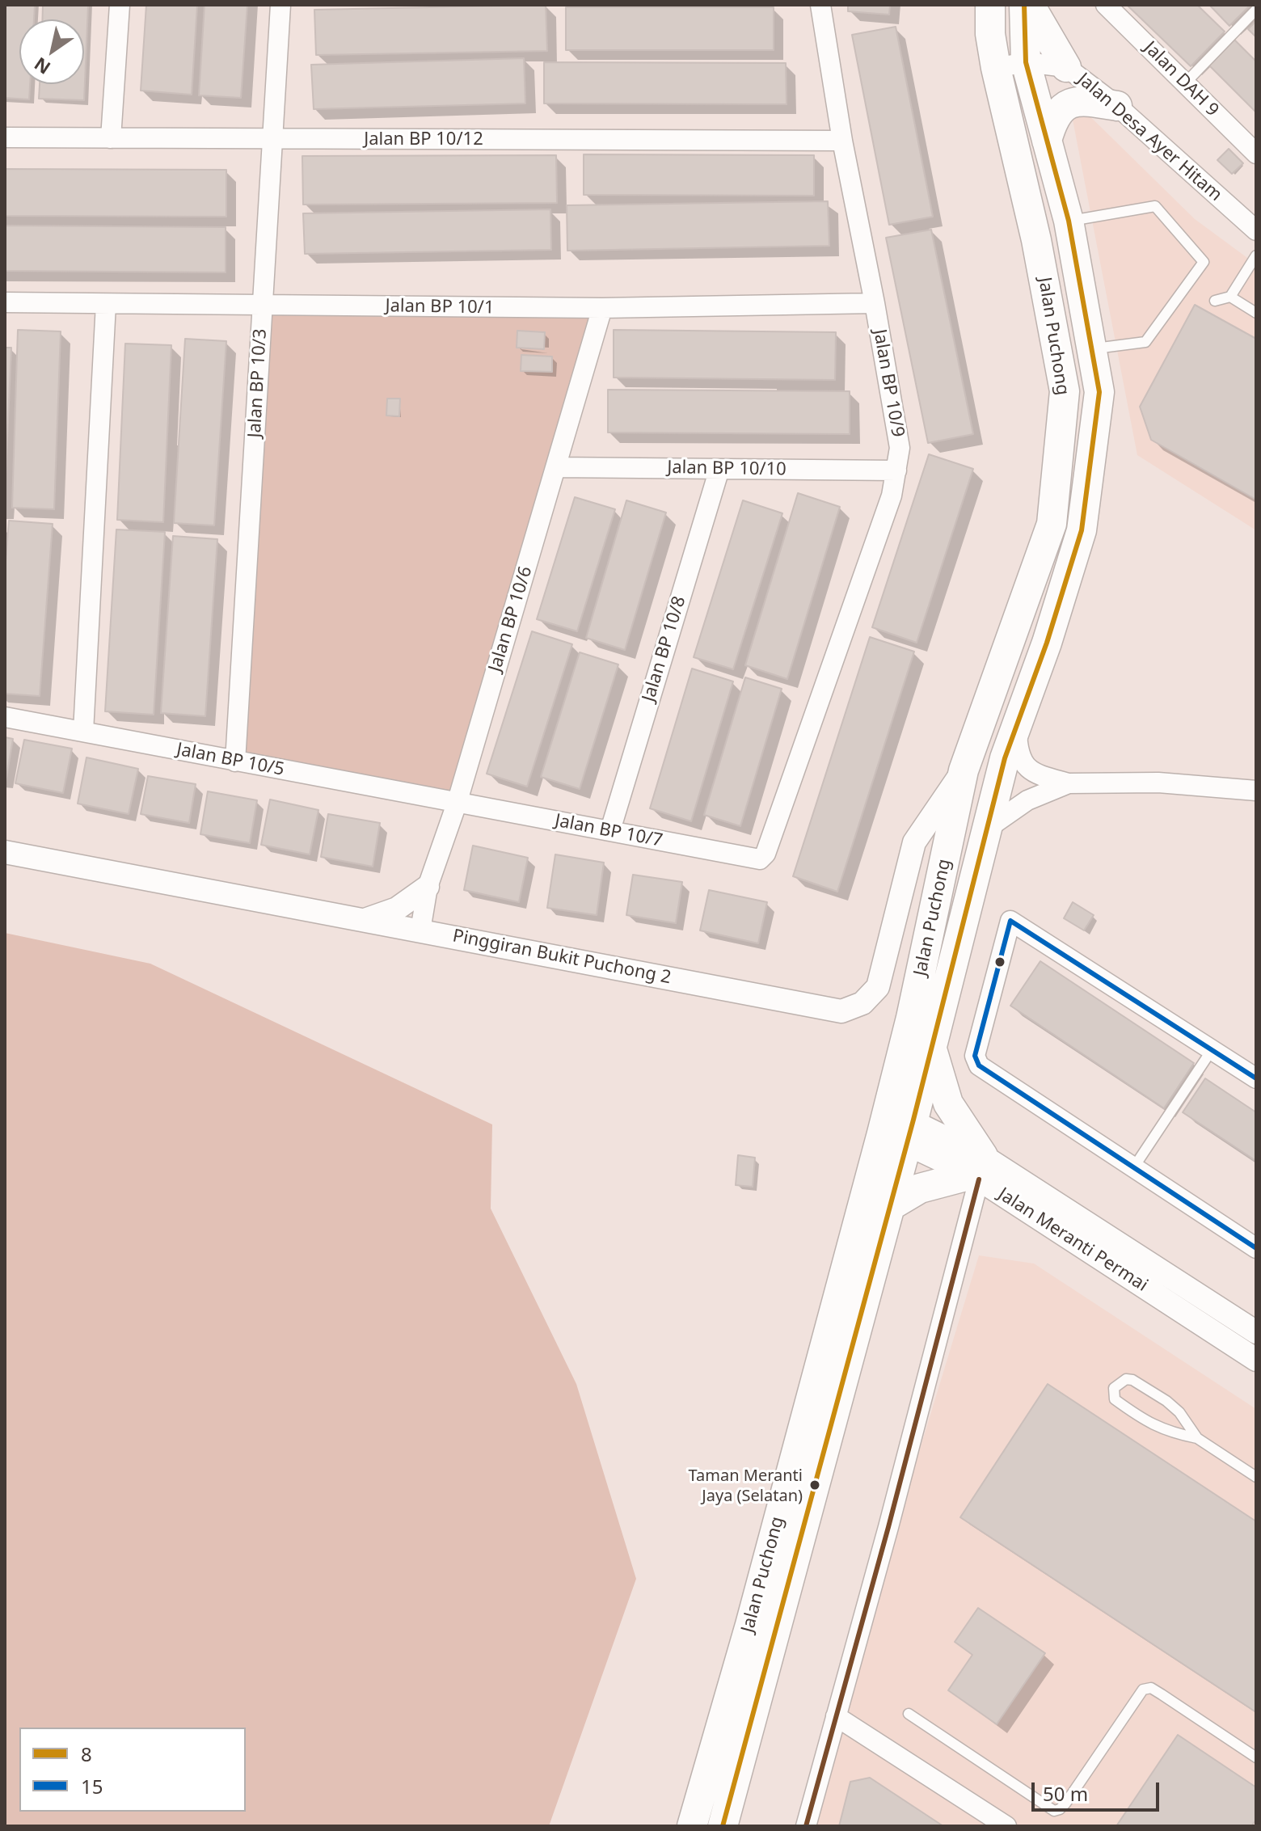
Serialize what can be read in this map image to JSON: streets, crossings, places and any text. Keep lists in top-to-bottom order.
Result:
{
  "streets": {
    "main road": ["Jalan Puchong"],
    "street": [
      "Jalan DAH 9",
      "Jalan Desa Ayer Hitam",
      "Jalan BP 10/12",
      "Jalan BP 10/1",
      "Jalan BP 10/3",
      "Jalan BP 10/9",
      "Jalan BP 10/10",
      "Jalan BP 10/6",
      "Jalan BP 10/8",
      "Jalan BP 10/5",
      "Jalan BP 10/7",
      "Pinggiran Bukit Puchong 2",
      "Jalan Meranti Permai"
    ]
  },
  "crossings": [
    ["Jalan Desa Ayer Hitam", "Jalan Puchong"],
    ["Jalan BP 10/12", "Jalan BP 10/3"],
    ["Jalan BP 10/12", "Jalan BP 10/9"],
    ["Jalan BP 10/1", "Jalan BP 10/3"],
    ["Jalan BP 10/1", "Jalan BP 10/9"],
    ["Jalan BP 10/1", "Jalan BP 10/6"],
    ["Jalan Puchong", "Pinggiran Bukit Puchong 2"],
    ["Jalan Puchong", "Jalan Meranti Permai"],
    ["Jalan BP 10/3", "Jalan BP 10/5"],
    ["Jalan BP 10/9", "Jalan BP 10/10"],
    ["Jalan BP 10/9", "Jalan BP 10/7"],
    ["Jalan BP 10/10", "Jalan BP 10/6"],
    ["Jalan BP 10/10", "Jalan BP 10/8"],
    ["Jalan BP 10/6", "Jalan BP 10/5"],
    ["Jalan BP 10/6", "Jalan BP 10/7"],
    ["Jalan BP 10/6", "Pinggiran Bukit Puchong 2"],
    ["Jalan BP 10/8", "Jalan BP 10/7"],
    ["Jalan BP 10/5", "Jalan BP 10/7"]
  ],
  "places": ["Taman Meranti Jaya (Selatan)"],
  "lines": ["transit line 8", "transit line 15"],
  "legend": ["8", "15"],
  "scale_bar": "50 m",
  "north": "bottom left"
}
